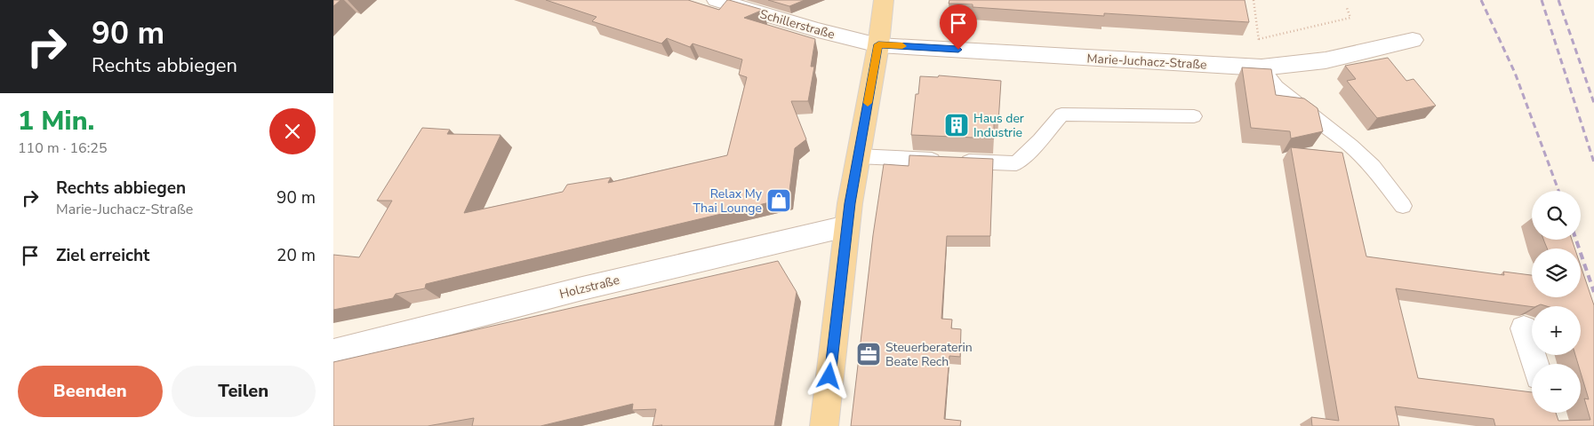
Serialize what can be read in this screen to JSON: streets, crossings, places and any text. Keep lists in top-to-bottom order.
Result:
{
  "streets": {
    "street": ["Schillerstraße", "Marie-Juchacz-Straße", "Holzstraße"]
  },
  "crossings": [
    ["Schillerstraße", "Marie-Juchacz-Straße"]
  ],
  "places": {
    "building": ["Haus der Industrie"],
    "shop": ["Relax My Thai Lounge"],
    "office": ["Steuerberaterin Beate Rech"]
  },
  "page": {
    "turn": ["90 m", "Rechts abbiegen"],
    "heading": ["1 Min.", "110 m · 16:25"],
    "list": [
      {
        "name": "Rechts abbiegen",
        "note": "Marie-Juchacz-Straße",
        "value": "90 m"
      },
      {
        "name": "Ziel erreicht",
        "value": "20 m"
      }
    ],
    "map_buttons": ["+", "−"],
    "buttons": ["Beenden", "Teilen"]
  }
}
